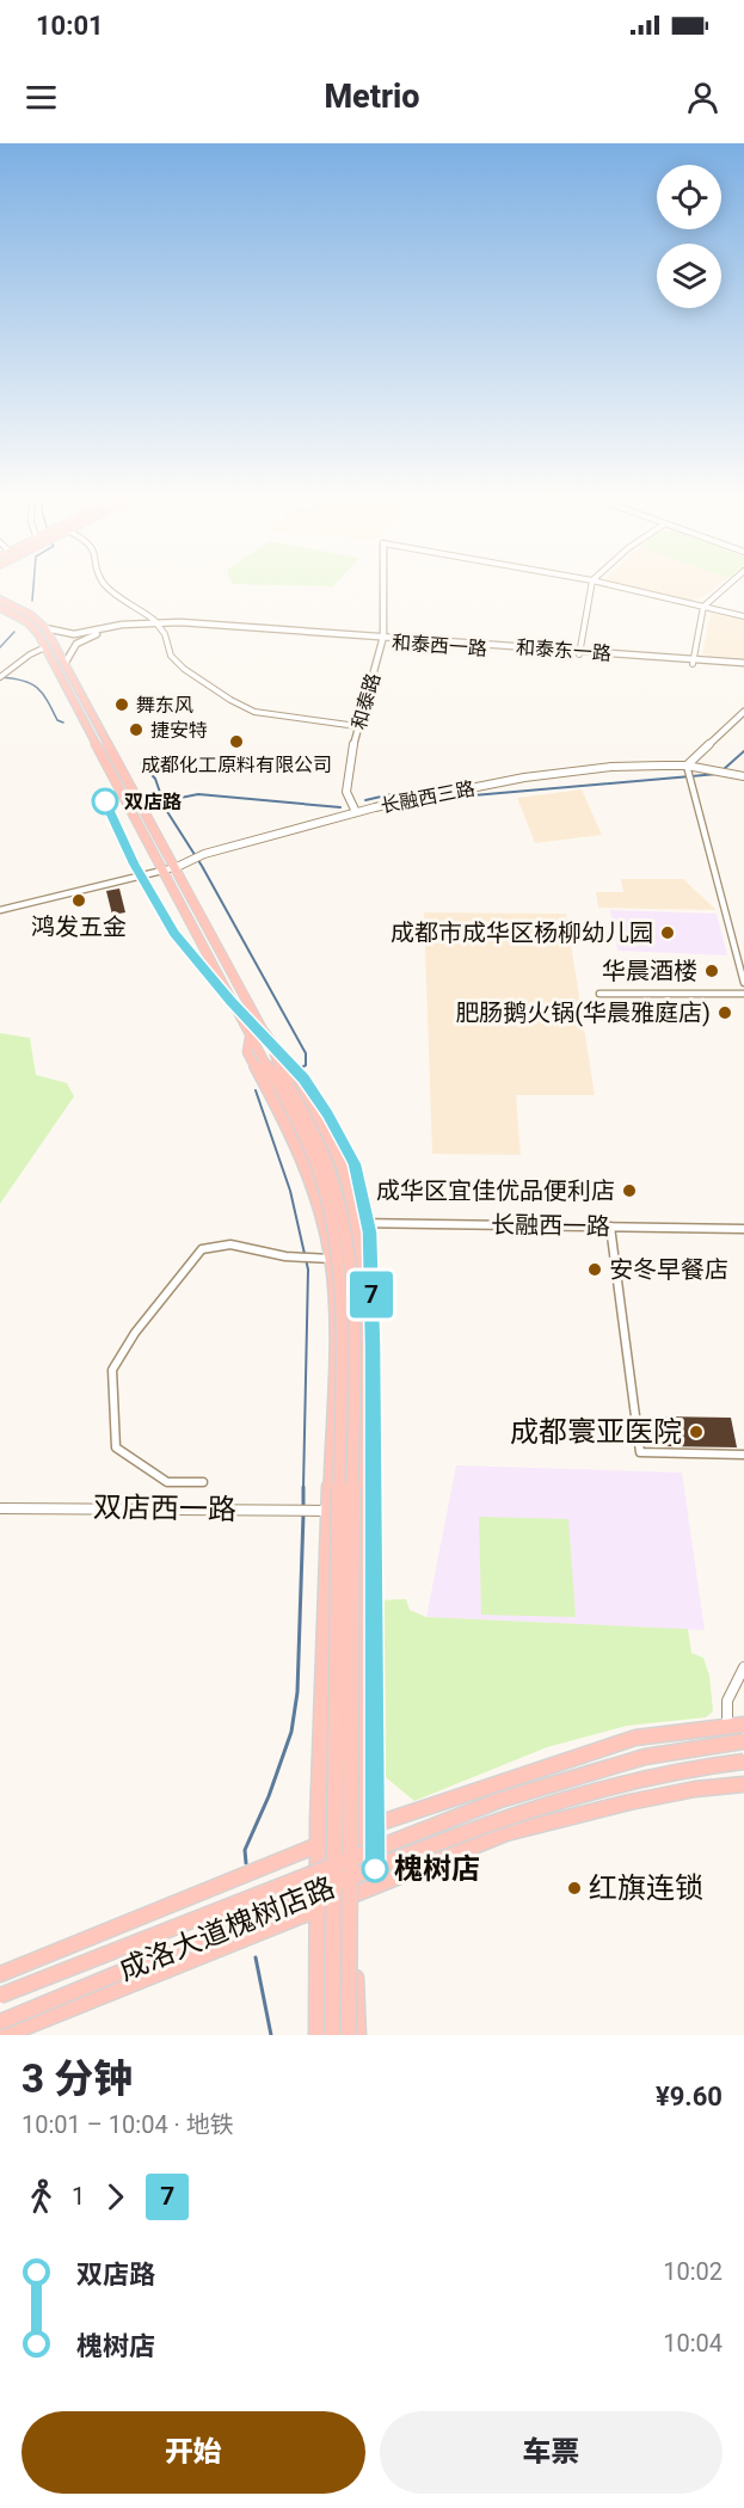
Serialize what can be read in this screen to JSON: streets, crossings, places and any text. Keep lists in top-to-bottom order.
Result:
{
  "streets": {
    "main road": ["成洛大道槐树店路"],
    "street": [
      "和泰西一路",
      "和泰东一路",
      "和泰路",
      "长融西三路",
      "长融西一路",
      "双店西一路"
    ]
  },
  "crossings": [
    ["和泰西一路", "和泰东一路"],
    ["和泰西一路", "和泰路"],
    ["和泰东一路", "和泰路"],
    ["和泰路", "长融西三路"]
  ],
  "places": [
    "舞东风",
    "捷安特",
    "成都化工原料有限公司",
    "双店路",
    "鸿发五金",
    "成都市成华区杨柳幼儿园",
    "华晨酒楼",
    "肥肠鹅火锅(华晨雅庭店)",
    "成华区宜佳优品便利店",
    "安冬早餐店",
    "成都寰亚医院",
    "槐树店",
    "红旗连锁"
  ],
  "lines": ["metro line 7"],
  "page": {
    "status": "10:01",
    "header": "Metrio",
    "on_map": "7",
    "heading": ["3 分钟", "10:01 – 10:04 · 地铁", "¥9.60"],
    "legs": ["1", "7"],
    "list": [
      {
        "name": "双店路",
        "value": "10:02"
      },
      {
        "name": "槐树店",
        "value": "10:04"
      }
    ],
    "buttons": ["开始", "车票"]
  }
}
